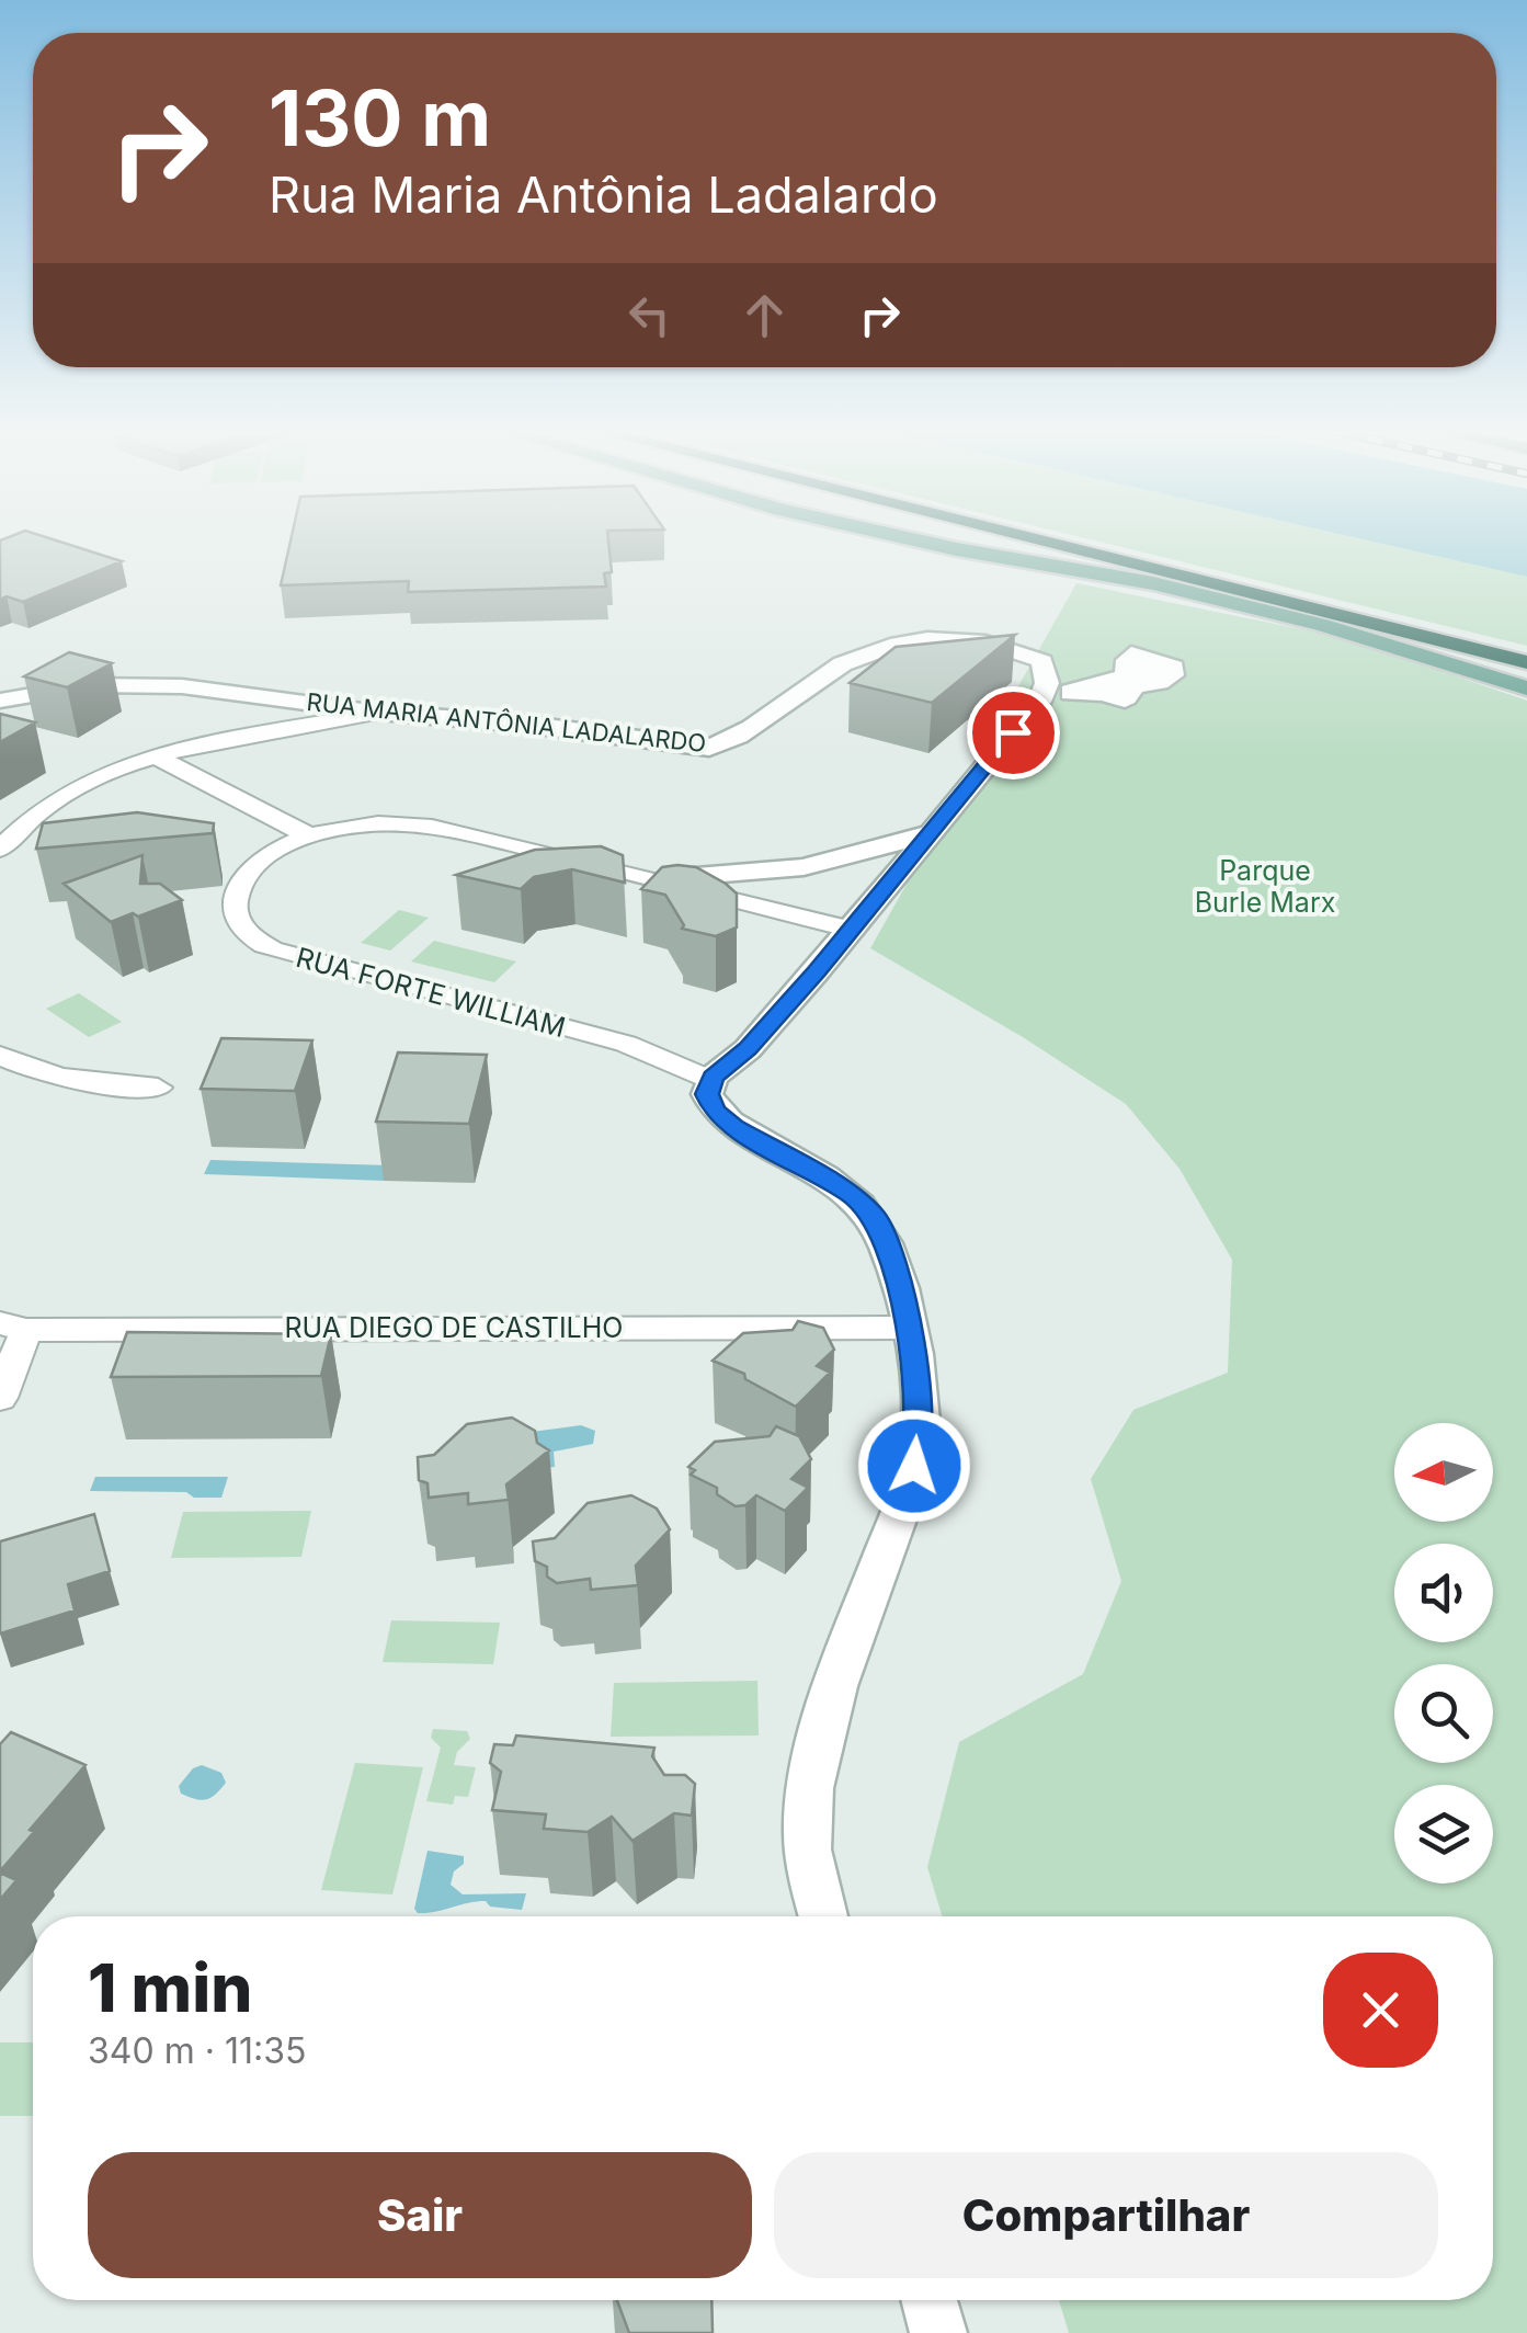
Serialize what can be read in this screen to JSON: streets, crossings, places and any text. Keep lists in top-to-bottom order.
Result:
{
  "streets": {
    "street": ["RUA MARIA ANTÔNIA LADALARDO", "RUA FORTE WILLIAM", "RUA DIEGO DE CASTILHO"]
  },
  "crossings": [
    ["RUA MARIA ANTÔNIA LADALARDO", "RUA FORTE WILLIAM"]
  ],
  "parks": ["Parque Burle Marx"],
  "north": "left",
  "page": {
    "turn": ["130 m", "Rua Maria Antônia Ladalardo"],
    "heading": ["1 min", "340 m · 11:35"],
    "buttons": ["Sair", "Compartilhar"]
  }
}
